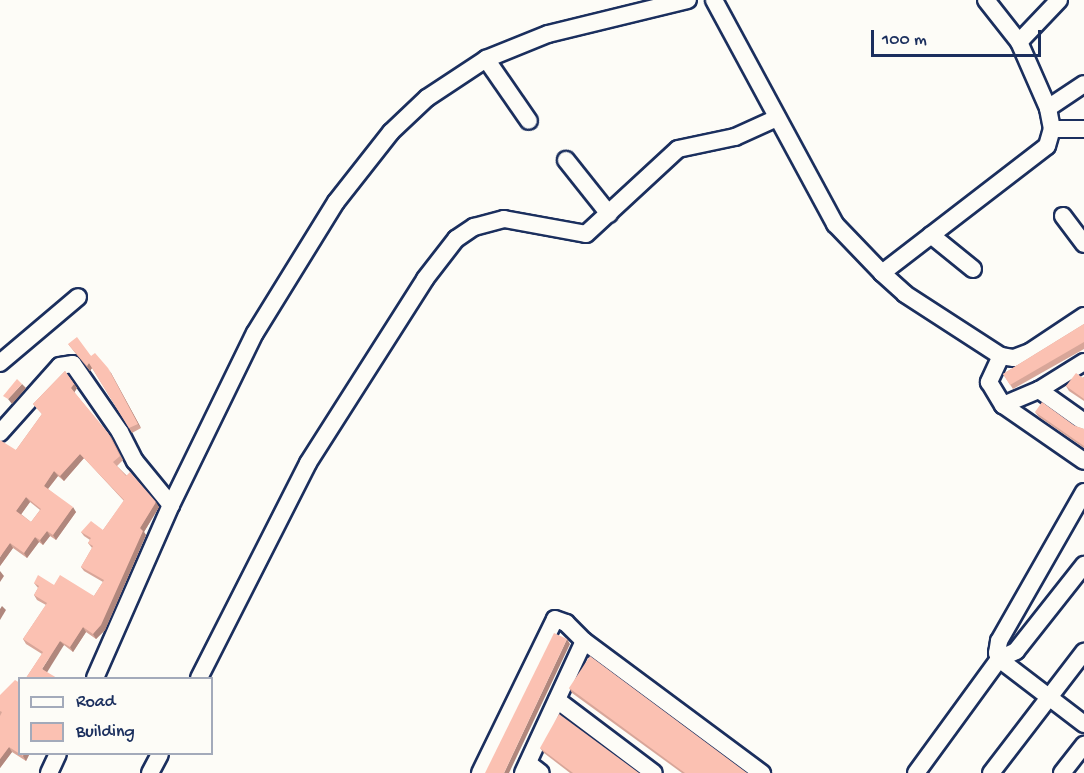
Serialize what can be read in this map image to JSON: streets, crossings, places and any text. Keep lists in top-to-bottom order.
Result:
{
  "legend": ["Road", "Building"],
  "scale_bar": "100 m"
}
